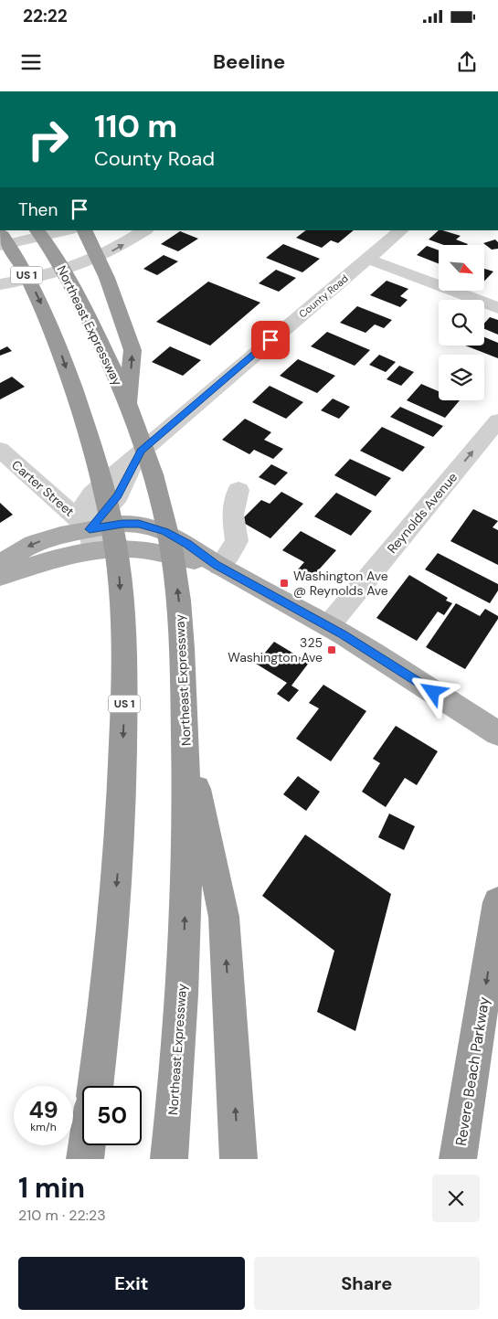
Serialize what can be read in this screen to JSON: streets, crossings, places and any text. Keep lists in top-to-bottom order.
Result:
{
  "streets": {
    "highway": ["US 1", "Northeast Expressway", "Revere Beach Parkway"],
    "street": ["County Road", "Carter Street", "Reynolds Avenue"]
  },
  "crossings": [
    ["County Road", "Carter Street"]
  ],
  "one_way": ["Reynolds Avenue", "Revere Beach Parkway"],
  "places": {
    "transit": ["Washington Ave @ Reynolds Ave", "325 Washington Ave"]
  },
  "north": "bottom right",
  "page": {
    "status": "22:22",
    "header": "Beeline",
    "turn": ["110 m", "County Road"],
    "then": "Then",
    "speed": "49 km/h",
    "limit": "50",
    "heading": ["1 min", "210 m · 22:23"],
    "buttons": ["Exit", "Share"]
  }
}
